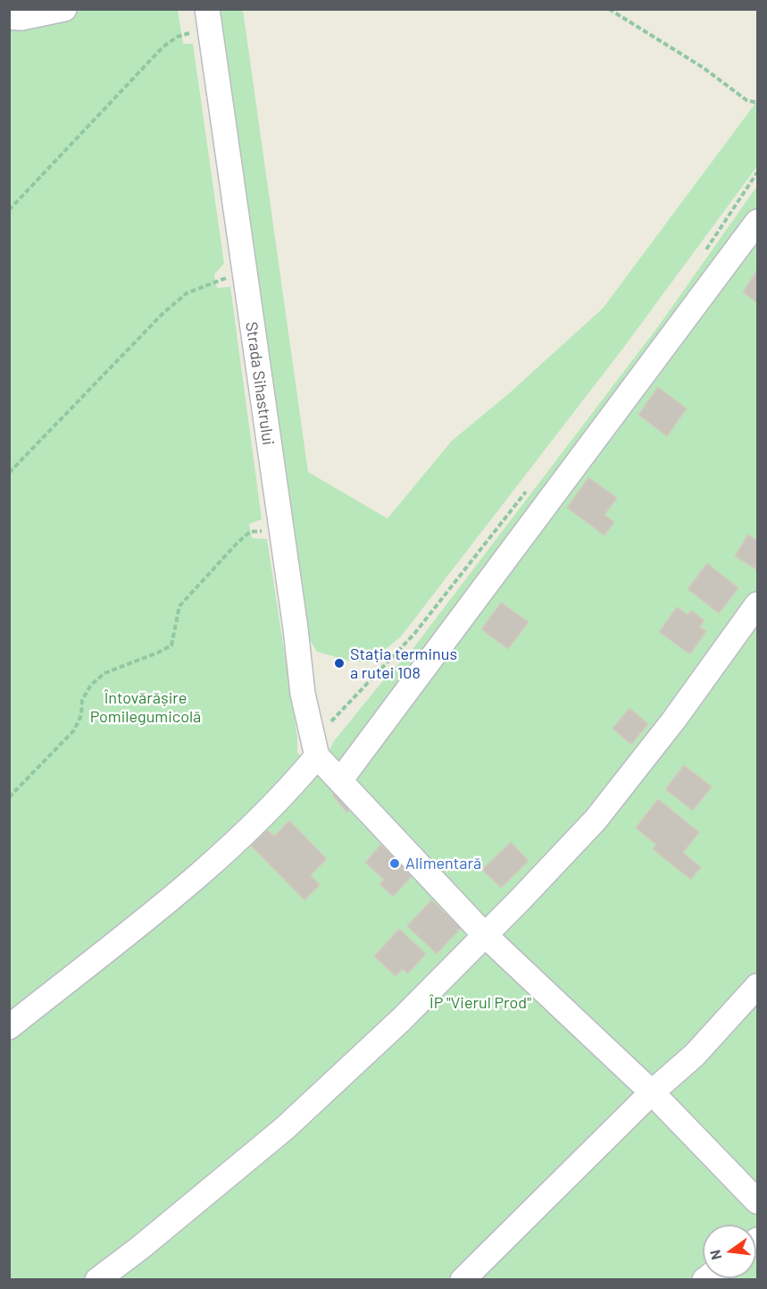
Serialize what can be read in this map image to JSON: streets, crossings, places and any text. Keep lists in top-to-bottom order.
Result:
{
  "streets": {
    "street": ["Strada Sihastrului"]
  },
  "parks": ["Întovărășire Pomilegumicolă", "ÎP \"Vierul Prod\""],
  "places": ["Stația terminus a rutei 108", "Alimentară"],
  "north": "left"
}
